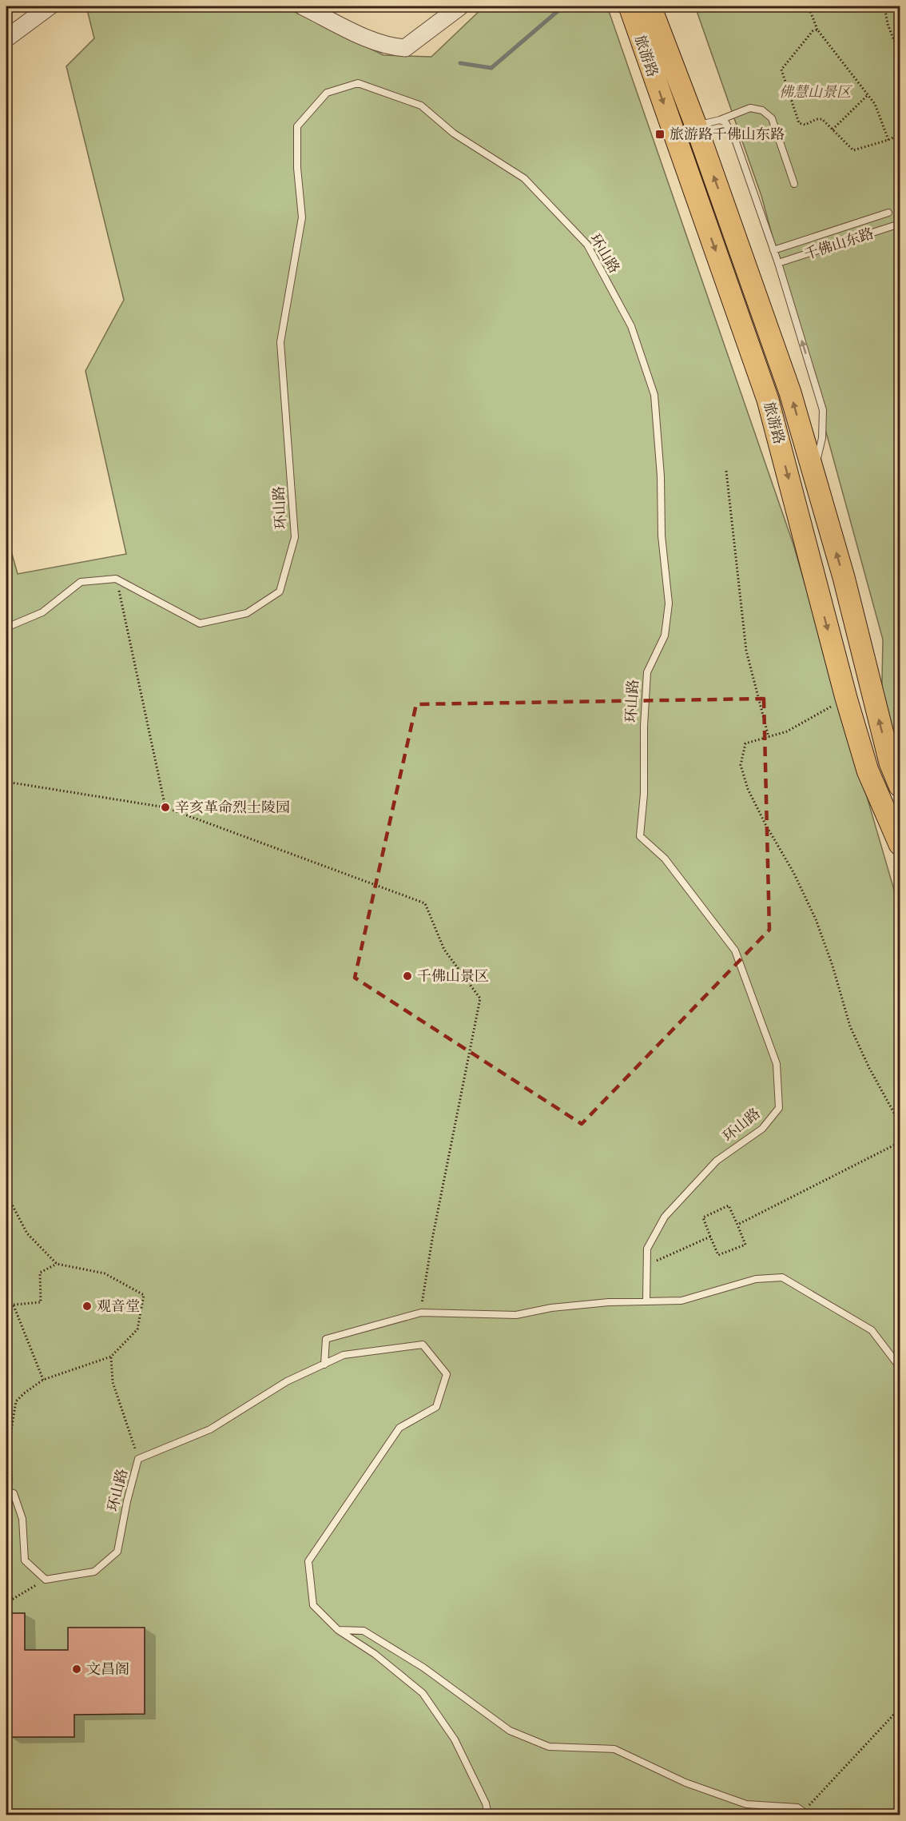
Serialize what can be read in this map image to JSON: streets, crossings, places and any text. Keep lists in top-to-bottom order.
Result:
{
  "streets": {
    "main road": ["旅游路"],
    "lane": ["千佛山东路", "环山路"]
  },
  "parks": ["佛慧山景区"],
  "places": {
    "transit": ["旅游路千佛山东路"],
    "other": [
      "辛亥革命烈士陵园",
      "千佛山景区",
      "观音堂",
      "文昌阁"
    ]
  }
}
